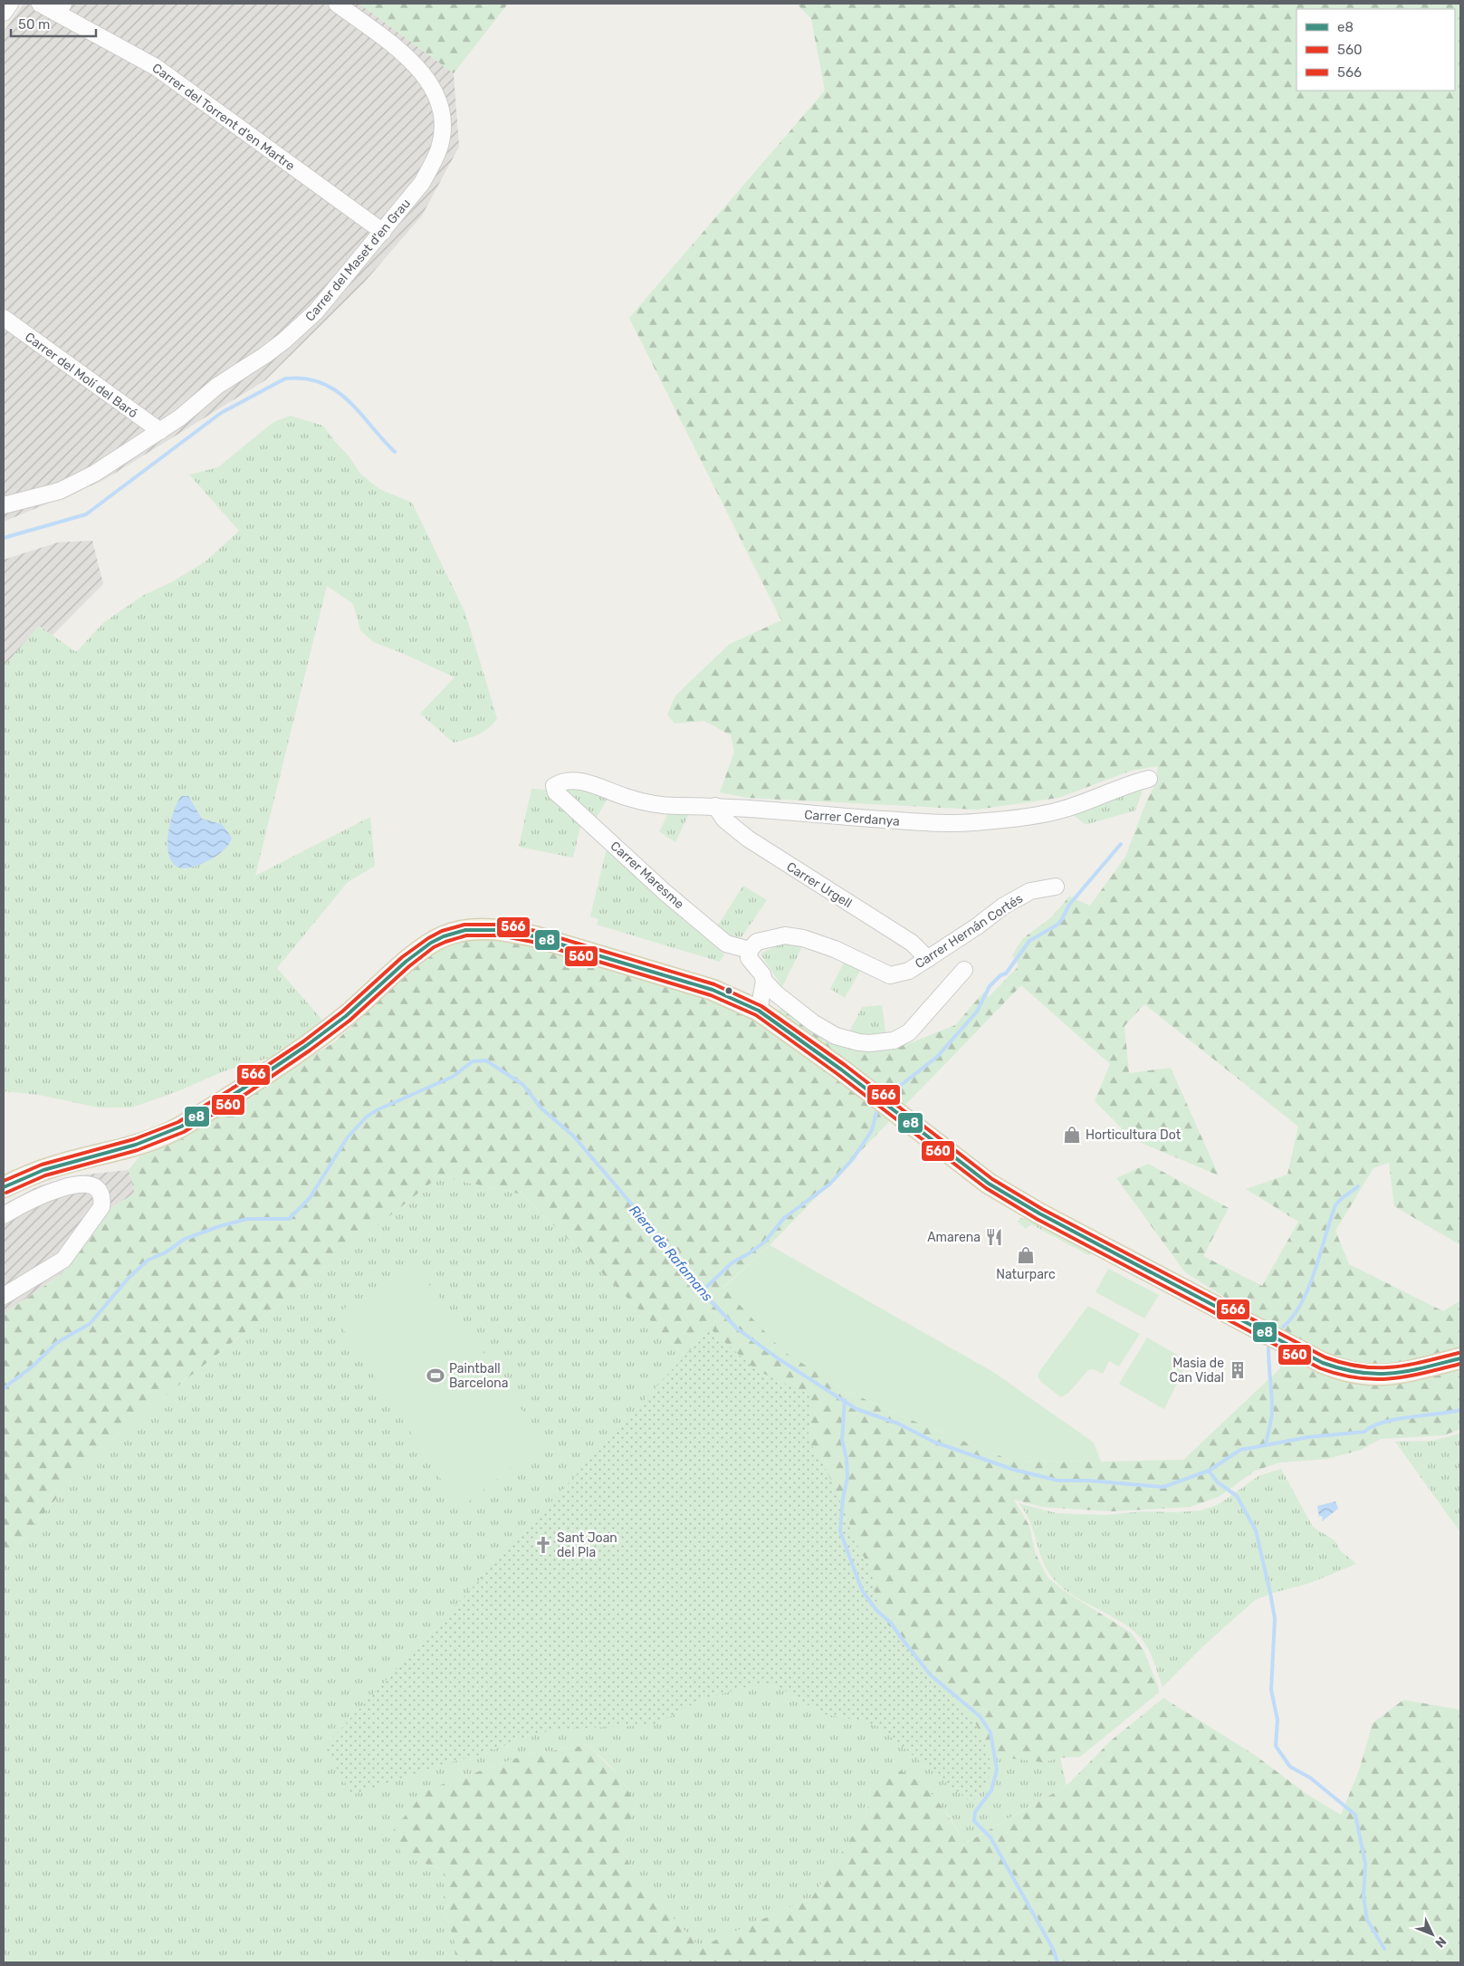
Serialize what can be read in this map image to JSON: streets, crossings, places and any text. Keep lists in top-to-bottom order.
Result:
{
  "streets": {
    "street": [
      "Carrer del Torrent d'en Martre",
      "Carrer del Maset d'en Grau",
      "Carrer del Molí del Baró",
      "Carrer Cerdanya",
      "Carrer Maresme",
      "Carrer Urgell",
      "Carrer Hernán Cortés"
    ]
  },
  "crossings": [
    ["Carrer del Torrent d'en Martre", "Carrer del Maset d'en Grau"],
    ["Carrer del Maset d'en Grau", "Carrer del Molí del Baró"],
    ["Carrer Cerdanya", "Carrer Maresme"],
    ["Carrer Cerdanya", "Carrer Urgell"],
    ["Carrer Maresme", "Carrer Hernán Cortés"],
    ["Carrer Urgell", "Carrer Hernán Cortés"]
  ],
  "water": ["Riera de Rafamans"],
  "places": {
    "shop": ["Horticultura Dot", "Naturparc"],
    "restaurant": ["Amarena"],
    "building": ["Masia de Can Vidal"],
    "sports": ["Paintball Barcelona"],
    "church": ["Sant Joan del Pla"]
  },
  "lines": ["transit line 566", "transit line e8", "transit line 560"],
  "legend": ["e8", "560", "566"],
  "scale_bar": "50 m",
  "north": "bottom right"
}
